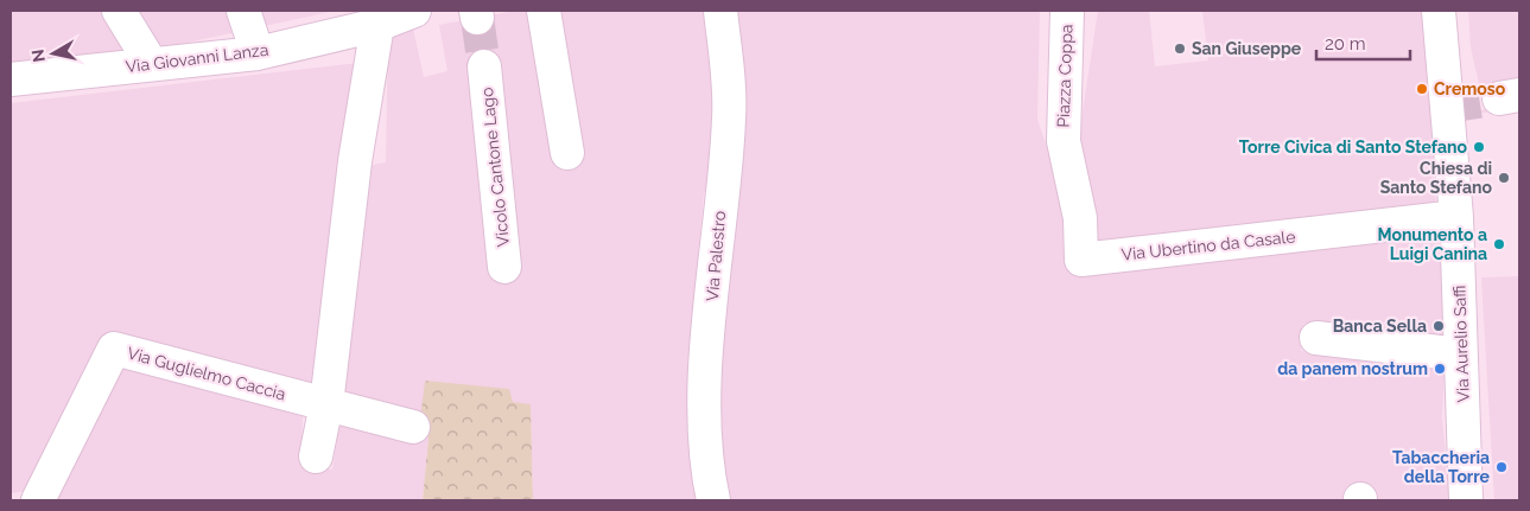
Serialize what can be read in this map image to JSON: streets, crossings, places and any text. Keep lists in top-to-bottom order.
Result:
{
  "streets": {
    "street": [
      "Via Giovanni Lanza",
      "Piazza Coppa",
      "Vicolo Cantone Lago",
      "Via Ubertino da Casale",
      "Via Palestro",
      "Via Aurelio Saffi",
      "Via Guglielmo Caccia"
    ]
  },
  "crossings": [
    ["Piazza Coppa", "Via Ubertino da Casale"],
    ["Via Ubertino da Casale", "Via Aurelio Saffi"]
  ],
  "places": [
    "San Giuseppe",
    "Cremoso",
    "Torre Civica di Santo Stefano",
    "Chiesa di Santo Stefano",
    "Monumento a Luigi Canina",
    "Banca Sella",
    "da panem nostrum",
    "Tabaccheria della Torre"
  ],
  "scale_bar": "20 m",
  "north": "left"
}
